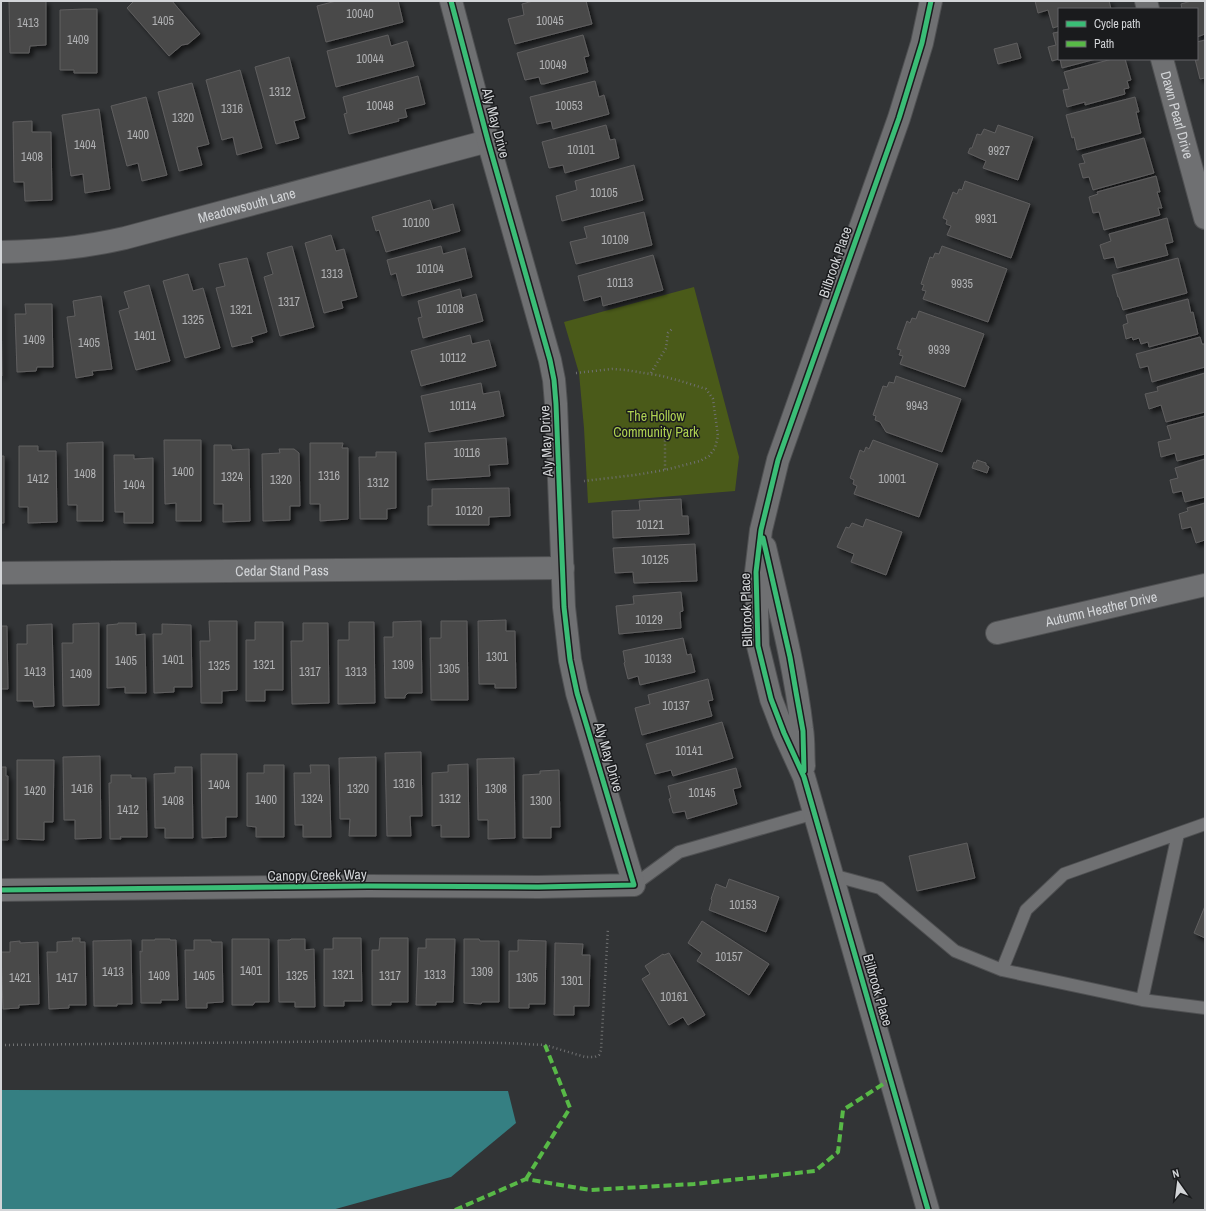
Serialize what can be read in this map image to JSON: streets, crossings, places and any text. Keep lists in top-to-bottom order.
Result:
{
  "streets": {
    "street": [
      "Dawn Pearl Drive",
      "Aly May Drive",
      "Meadowsouth Lane",
      "Bilbrook Place",
      "Cedar Stand Pass",
      "Autumn Heather Drive",
      "Canopy Creek Way"
    ]
  },
  "crossings": [
    ["Aly May Drive", "Meadowsouth Lane"],
    ["Aly May Drive", "Cedar Stand Pass"],
    ["Aly May Drive", "Canopy Creek Way"]
  ],
  "parks": ["The Hollow Community Park"],
  "house_numbers": [
    "10040",
    "1405",
    "10045",
    "1413",
    "1409",
    "10044",
    "10049",
    "1312",
    "10048",
    "10053",
    "1316",
    "1320",
    "1400",
    "1404",
    "10101",
    "9927",
    "1408",
    "10105",
    "9931",
    "10100",
    "10109",
    "10104",
    "1313",
    "10113",
    "9935",
    "1317",
    "10108",
    "1321",
    "1325",
    "1401",
    "1409",
    "1405",
    "9939",
    "10112",
    "10114",
    "9943",
    "10116",
    "1400",
    "1408",
    "1316",
    "1324",
    "1412",
    "10001",
    "1320",
    "1312",
    "1404",
    "10120",
    "10121",
    "10125",
    "10129",
    "1301",
    "10133",
    "1401",
    "1405",
    "1321",
    "1309",
    "1325",
    "1305",
    "1413",
    "1317",
    "1313",
    "1409",
    "10137",
    "10141",
    "1316",
    "1404",
    "1416",
    "1320",
    "1308",
    "1420",
    "10145",
    "1324",
    "1312",
    "1400",
    "1408",
    "1300",
    "1412",
    "10153",
    "10157",
    "1401",
    "1413",
    "1309",
    "1321",
    "1313",
    "1409",
    "1405",
    "1325",
    "1317",
    "1421",
    "1417",
    "1305",
    "1301",
    "10161"
  ],
  "legend": ["Cycle path", "Path"],
  "north": "top"
}
